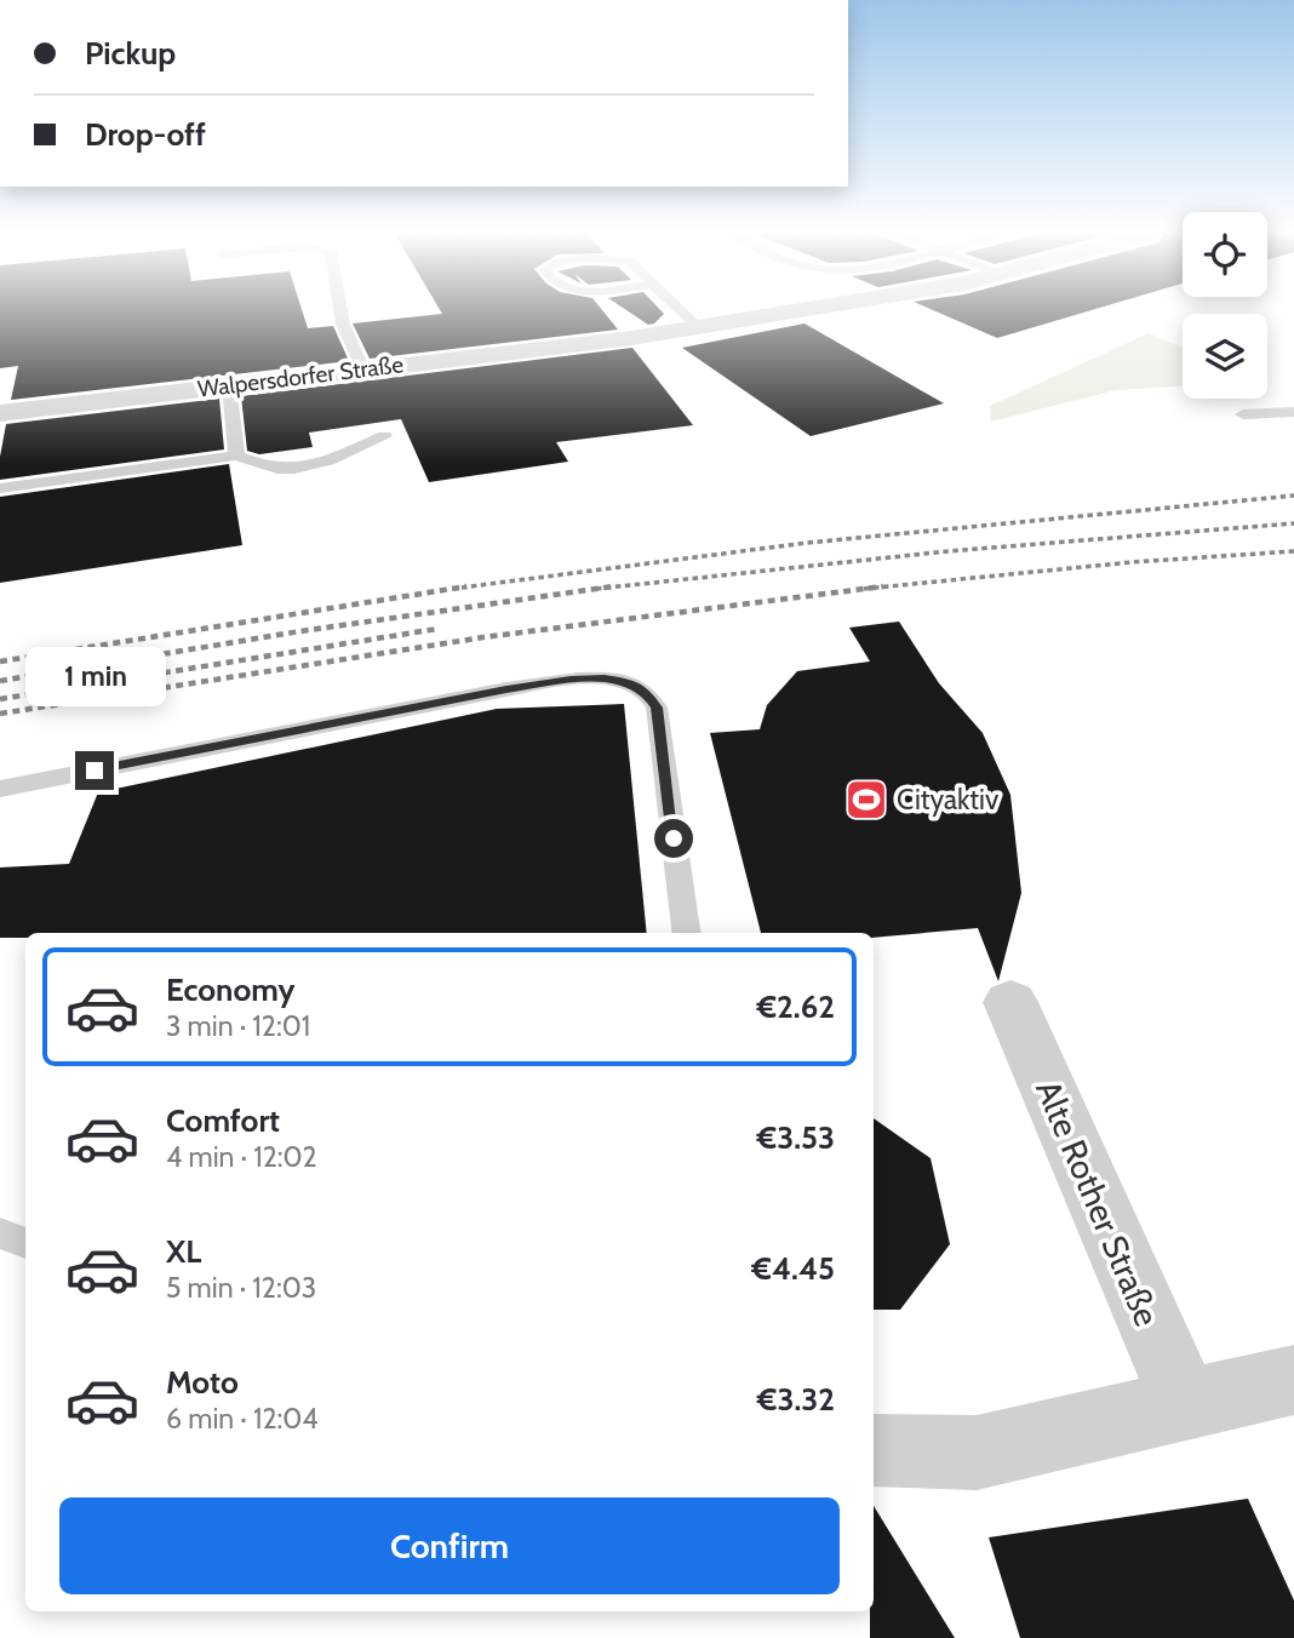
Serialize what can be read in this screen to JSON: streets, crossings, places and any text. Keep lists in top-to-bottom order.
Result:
{
  "streets": {
    "street": ["Walpersdorfer Straße", "Alte Rother Straße"]
  },
  "places": {
    "sports": ["Cityaktiv"]
  },
  "page": {
    "banner": ["Pickup", "Drop-off"],
    "bubble": "1 min",
    "list": [
      {
        "name": "Economy",
        "note": "3 min · 12:01",
        "value": "€2.62"
      },
      {
        "name": "Comfort",
        "note": "4 min · 12:02",
        "value": "€3.53"
      },
      {
        "name": "XL",
        "note": "5 min · 12:03",
        "value": "€4.45"
      },
      {
        "name": "Moto",
        "note": "6 min · 12:04",
        "value": "€3.32"
      }
    ],
    "buttons": "Confirm"
  }
}
